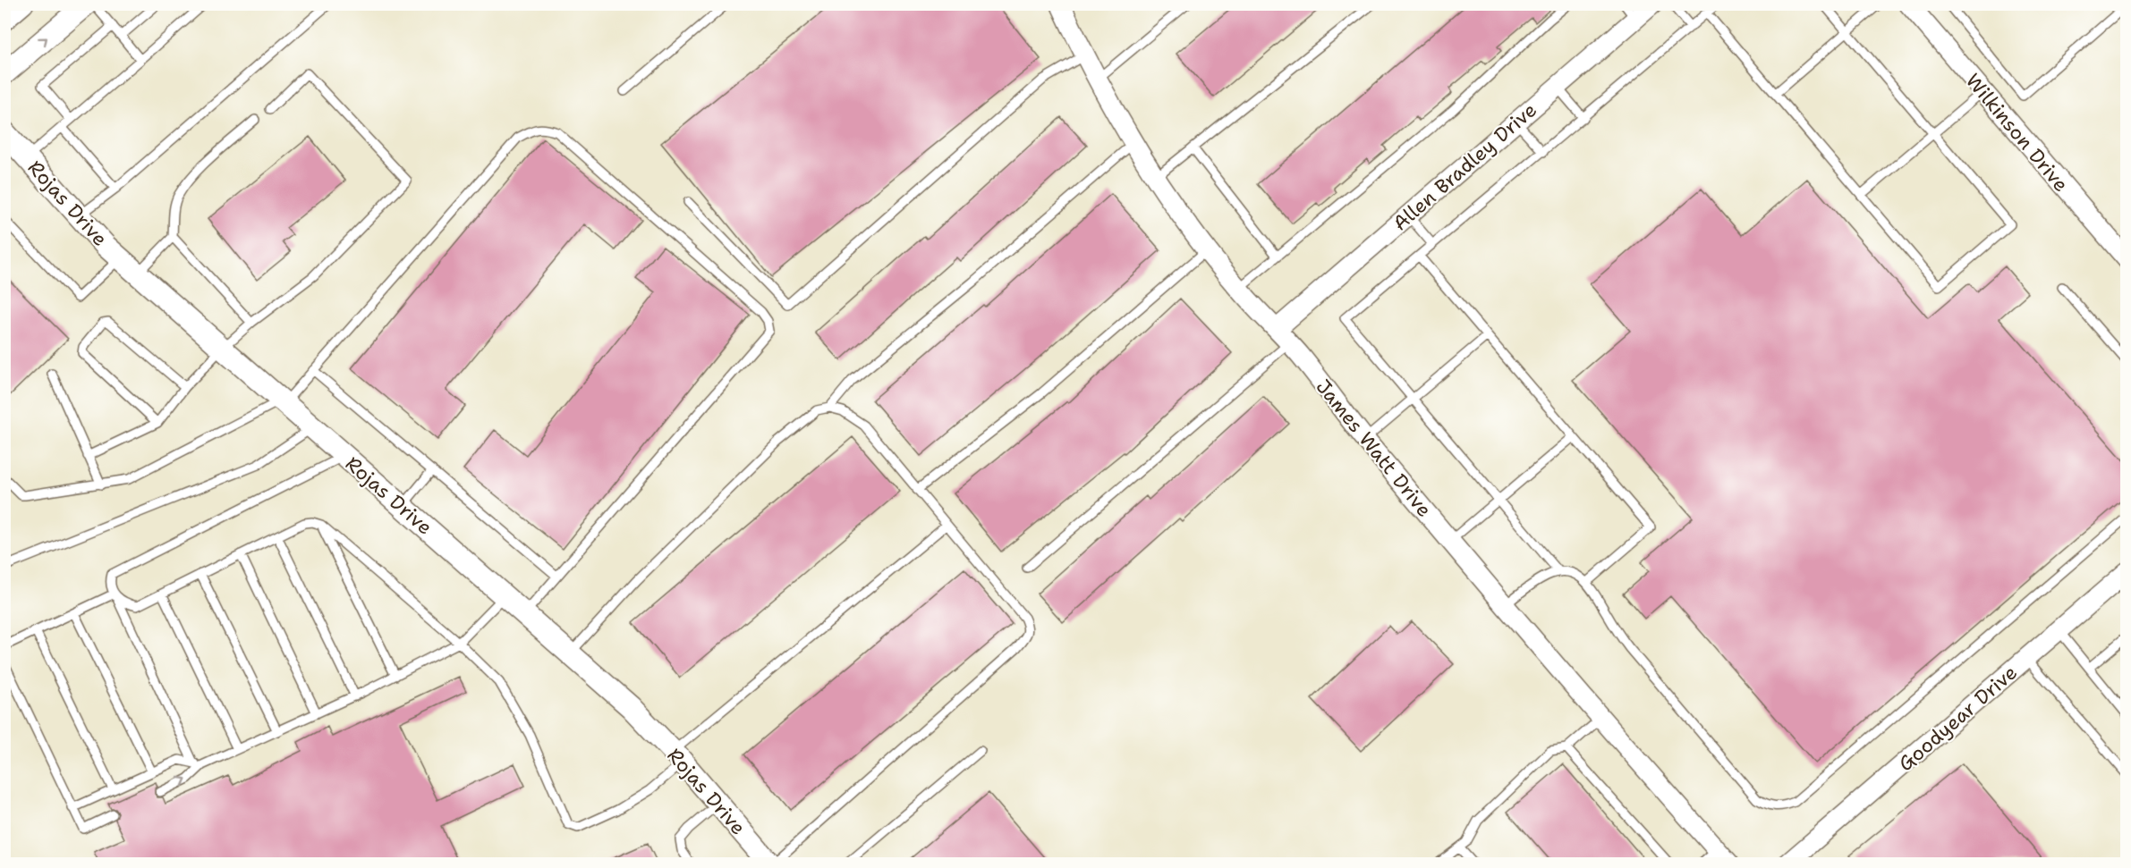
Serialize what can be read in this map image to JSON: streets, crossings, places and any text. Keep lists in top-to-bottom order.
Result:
{
  "streets": {
    "main road": ["Rojas Drive"],
    "street": [
      "Wilkinson Drive",
      "Allen Bradley Drive",
      "James Watt Drive",
      "Goodyear Drive"
    ]
  },
  "crossings": [
    ["Allen Bradley Drive", "James Watt Drive"]
  ]
}
